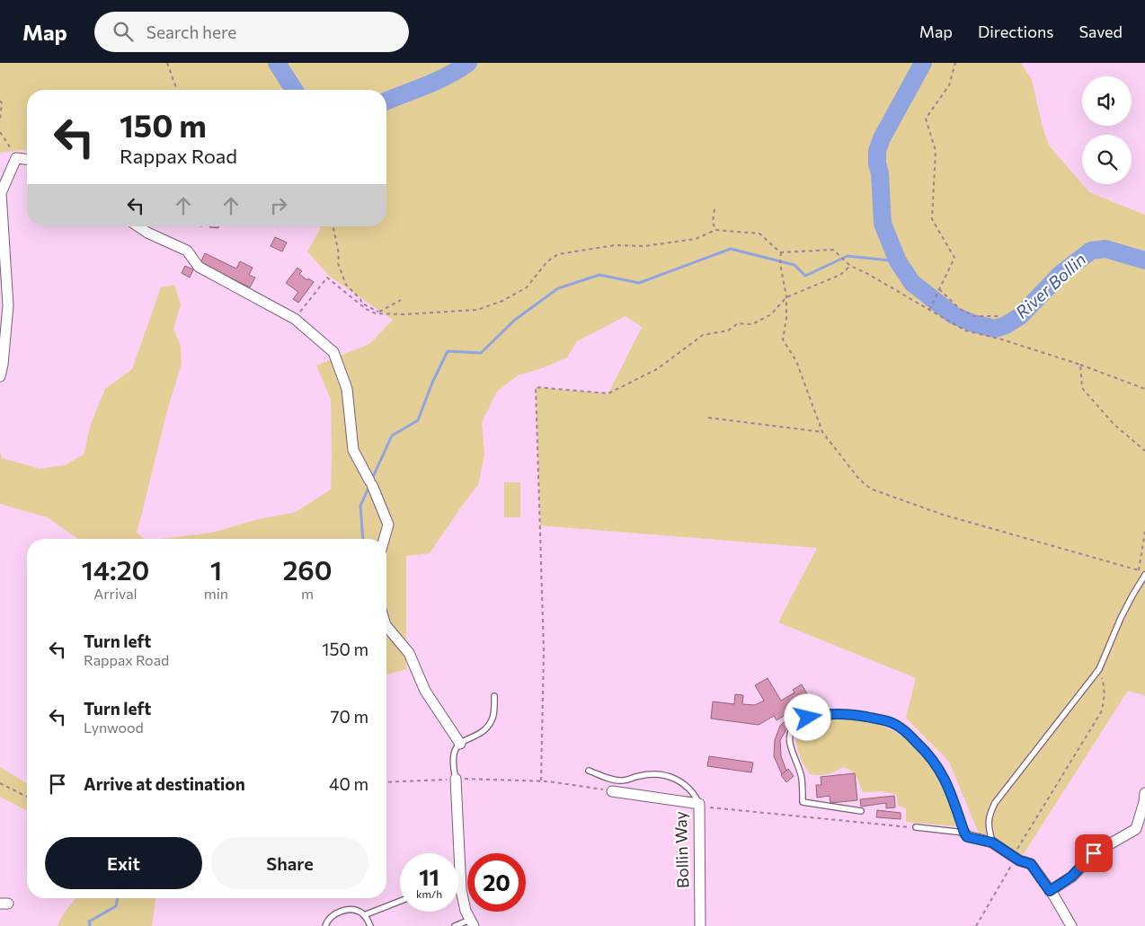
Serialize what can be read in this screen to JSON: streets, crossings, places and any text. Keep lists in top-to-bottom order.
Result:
{
  "streets": {
    "street": ["Bollin Way"]
  },
  "water": ["River Bollin"],
  "page": {
    "header": "Map",
    "search": "Search here",
    "nav": ["Map", "Directions", "Saved"],
    "turn": ["150 m", "Rappax Road"],
    "eta": [
      "14:20",
      "Arrival",
      "1",
      "min",
      "260",
      "m"
    ],
    "list": [
      {
        "name": "Turn left",
        "note": "Rappax Road",
        "value": "150 m"
      },
      {
        "name": "Turn left",
        "note": "Lynwood",
        "value": "70 m"
      },
      {
        "name": "Arrive at destination",
        "value": "40 m"
      }
    ],
    "buttons": ["Exit", "Share"],
    "speed": "11 km/h",
    "limit": "20"
  }
}
